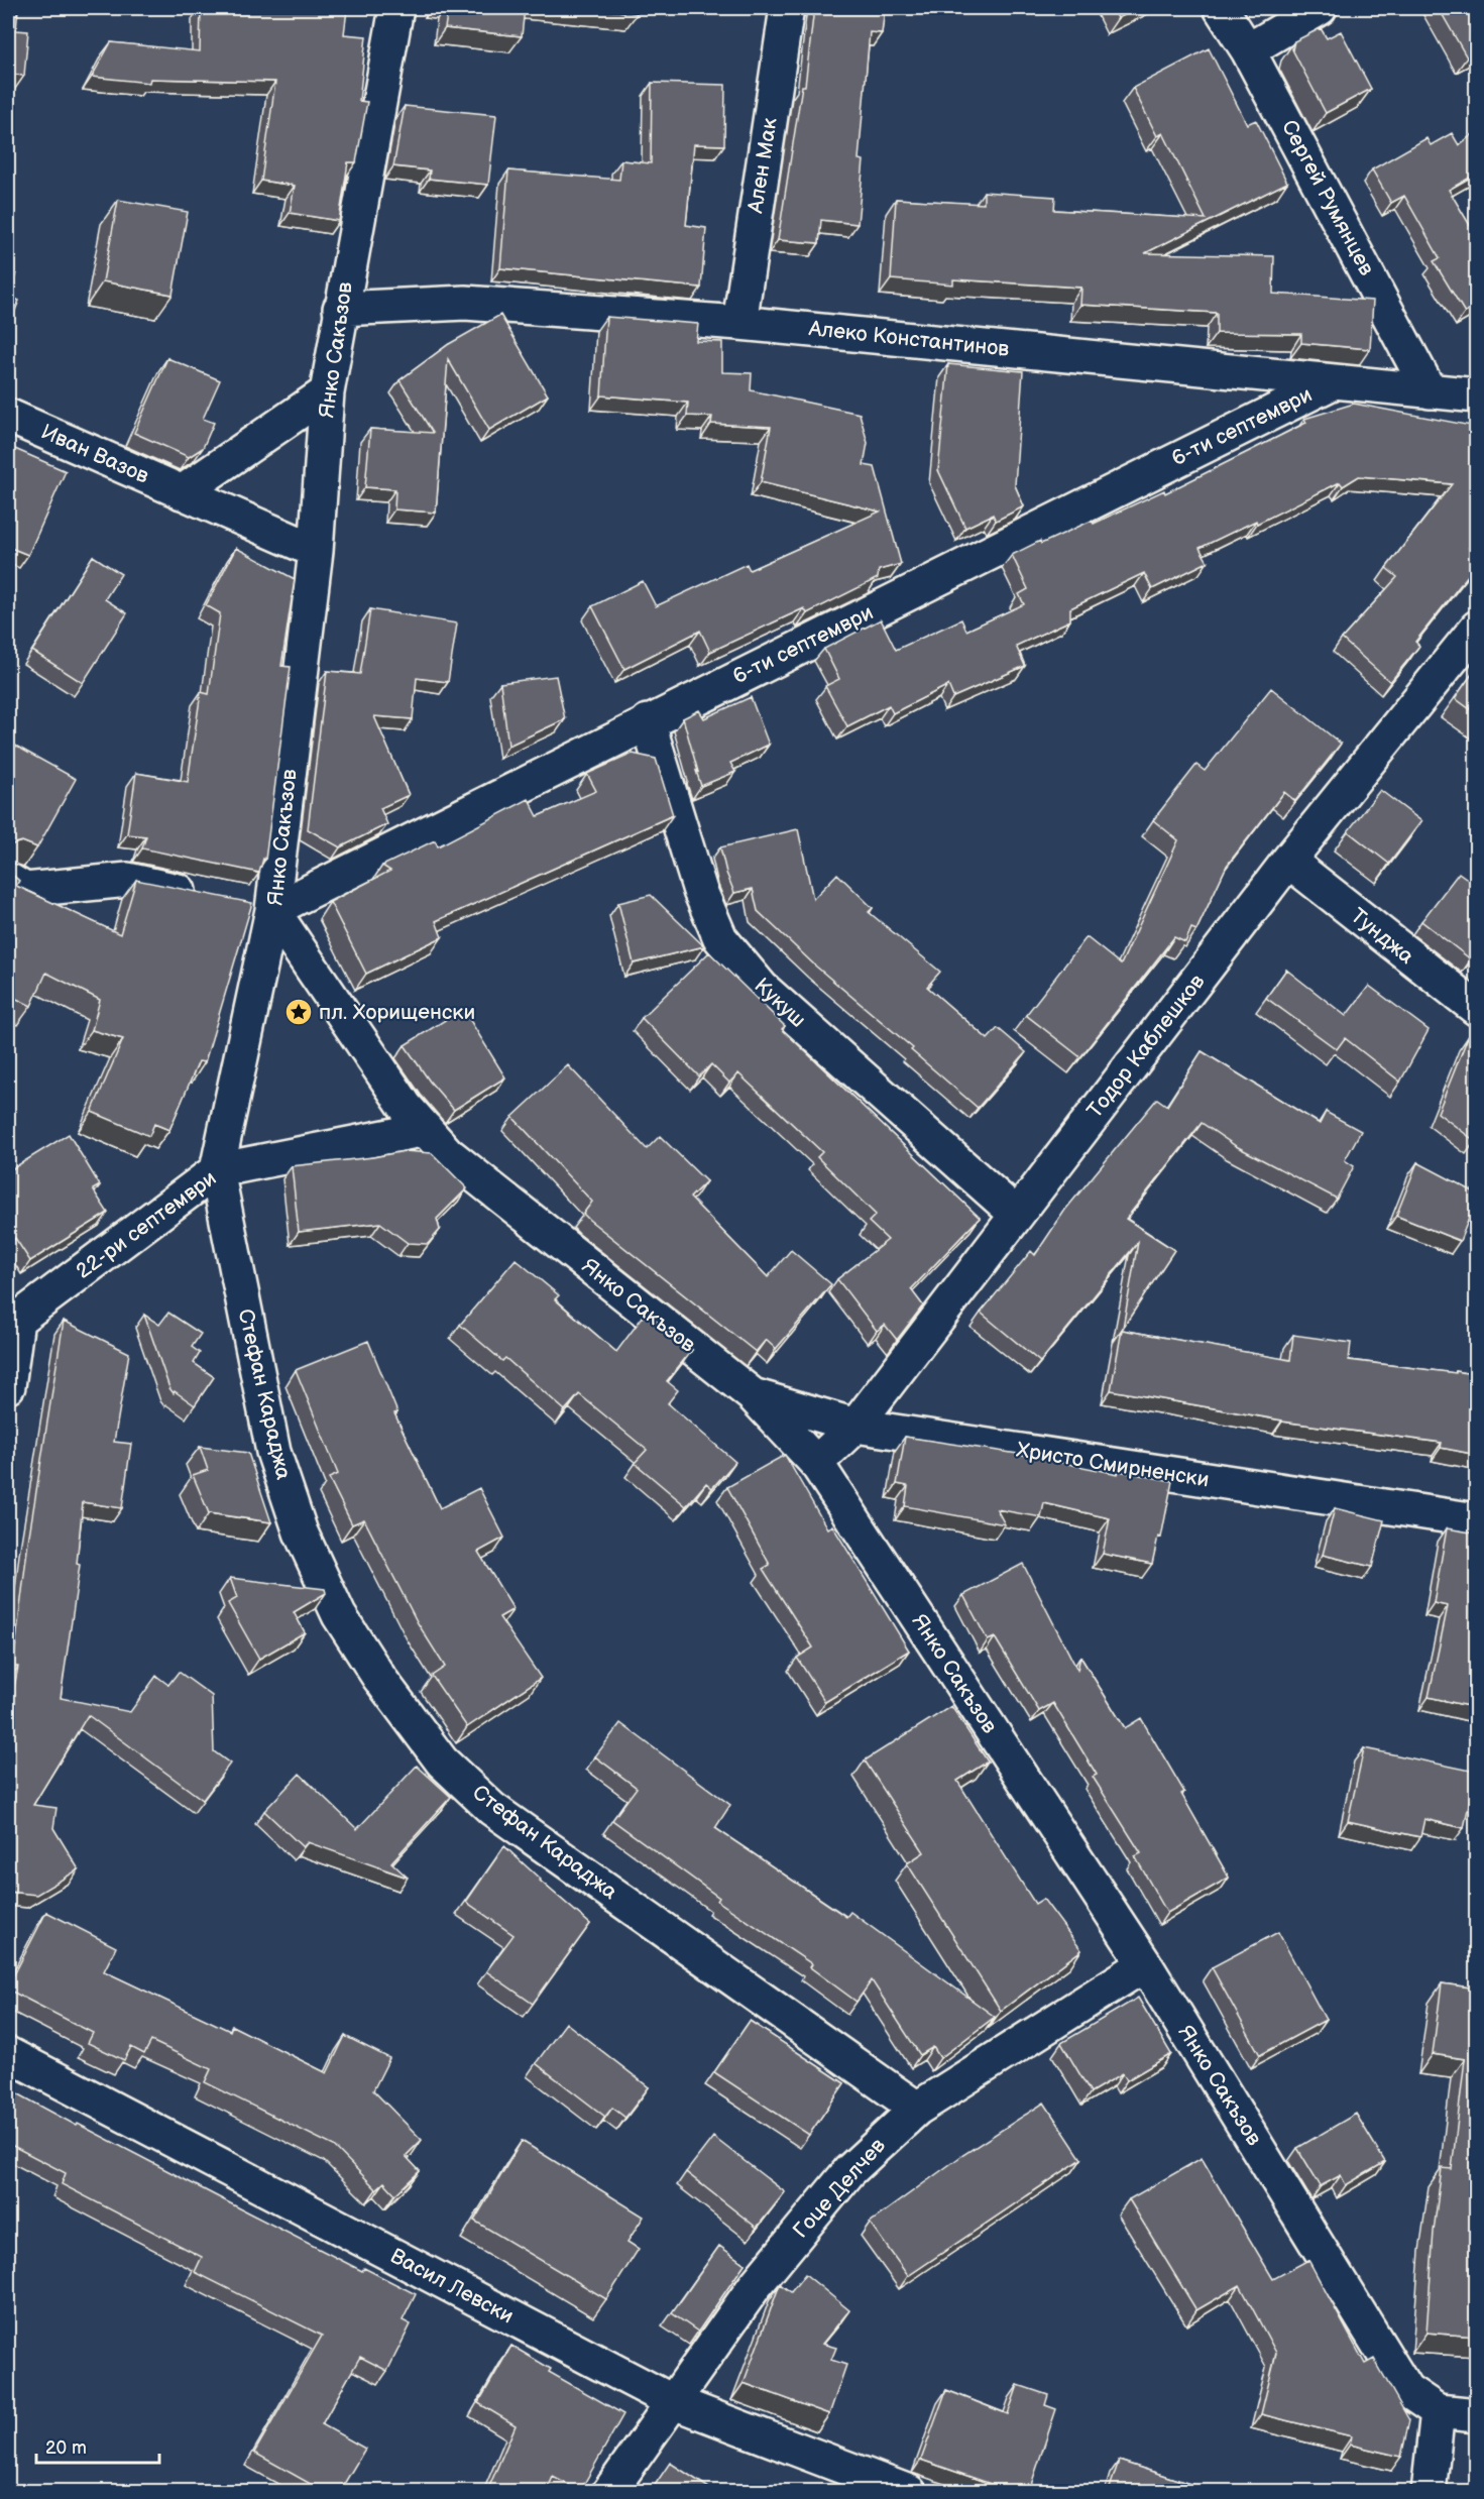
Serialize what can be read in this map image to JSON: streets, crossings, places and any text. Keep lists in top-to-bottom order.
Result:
{
  "streets": {
    "street": [
      "Ален Мак",
      "Сергей Румянцев",
      "Алеко Константинов",
      "Янко Сакъзов",
      "6-ти септември",
      "Иван Вазов",
      "Тунджа",
      "Кукуш",
      "Тодор Каблешков",
      "22-ри септември",
      "Стефан Караджа",
      "Христо Смирненски",
      "Гоце Делчев",
      "Васил Левски"
    ]
  },
  "crossings": [
    ["Ален Мак", "Алеко Константинов"],
    ["Сергей Румянцев", "Алеко Константинов"],
    ["Алеко Константинов", "Янко Сакъзов"],
    ["Алеко Константинов", "6-ти септември"],
    ["Янко Сакъзов", "6-ти септември"],
    ["Янко Сакъзов", "Иван Вазов"],
    ["Янко Сакъзов", "Тодор Каблешков"],
    ["Янко Сакъзов", "22-ри септември"],
    ["Янко Сакъзов", "Стефан Караджа"],
    ["Янко Сакъзов", "Христо Смирненски"],
    ["Янко Сакъзов", "Гоце Делчев"],
    ["6-ти септември", "Кукуш"],
    ["6-ти септември", "Стефан Караджа"],
    ["Тунджа", "Тодор Каблешков"],
    ["Кукуш", "Тодор Каблешков"],
    ["Тодор Каблешков", "Христо Смирненски"],
    ["22-ри септември", "Стефан Караджа"],
    ["Стефан Караджа", "Гоце Делчев"],
    ["Гоце Делчев", "Васил Левски"]
  ],
  "places": {
    "place": ["пл. Хорищенски"]
  },
  "scale_bar": "20 m"
}
